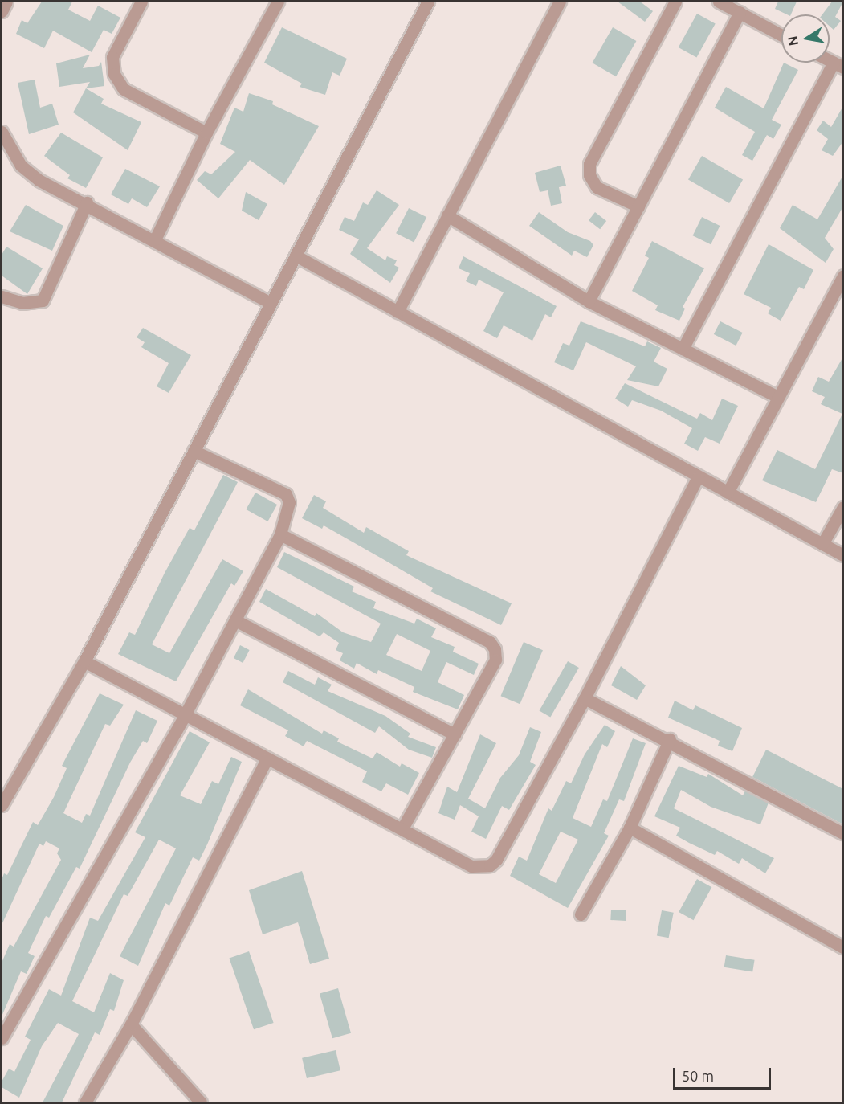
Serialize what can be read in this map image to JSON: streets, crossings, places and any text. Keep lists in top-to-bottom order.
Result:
{
  "scale_bar": "50 m",
  "north": "left"
}
